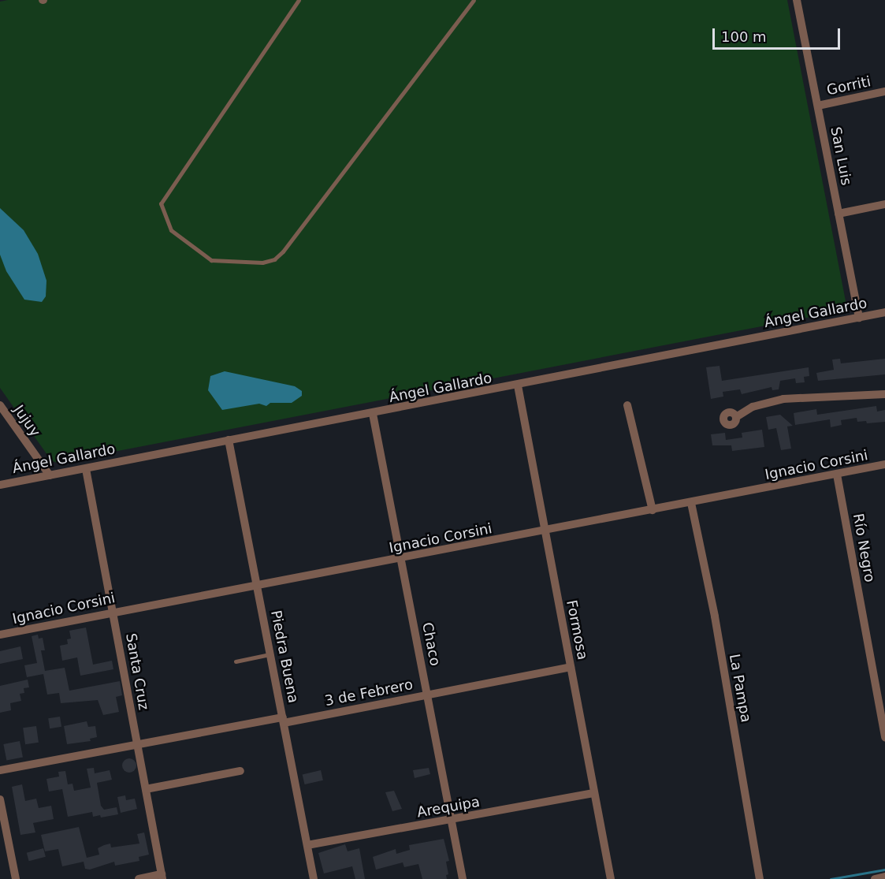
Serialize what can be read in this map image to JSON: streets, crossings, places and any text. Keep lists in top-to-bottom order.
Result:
{
  "streets": {
    "street": [
      "Gorriti",
      "San Luis",
      "Ángel Gallardo",
      "Jujuy",
      "Ignacio Corsini",
      "Río Negro",
      "Formosa",
      "Chaco",
      "Piedra Buena",
      "Santa Cruz",
      "La Pampa",
      "3 de Febrero",
      "Arequipa"
    ]
  },
  "crossings": [
    ["Gorriti", "San Luis"],
    ["San Luis", "Ángel Gallardo"],
    ["Ángel Gallardo", "Jujuy"],
    ["Ángel Gallardo", "Formosa"],
    ["Ángel Gallardo", "Chaco"],
    ["Ángel Gallardo", "Piedra Buena"],
    ["Ángel Gallardo", "Santa Cruz"],
    ["Ignacio Corsini", "Río Negro"],
    ["Ignacio Corsini", "Formosa"],
    ["Ignacio Corsini", "Chaco"],
    ["Ignacio Corsini", "Piedra Buena"],
    ["Ignacio Corsini", "Santa Cruz"],
    ["Ignacio Corsini", "La Pampa"],
    ["Formosa", "3 de Febrero"],
    ["Formosa", "Arequipa"],
    ["Chaco", "3 de Febrero"],
    ["Chaco", "Arequipa"],
    ["Piedra Buena", "3 de Febrero"],
    ["Piedra Buena", "Arequipa"],
    ["Santa Cruz", "3 de Febrero"]
  ],
  "scale_bar": "100 m"
}
